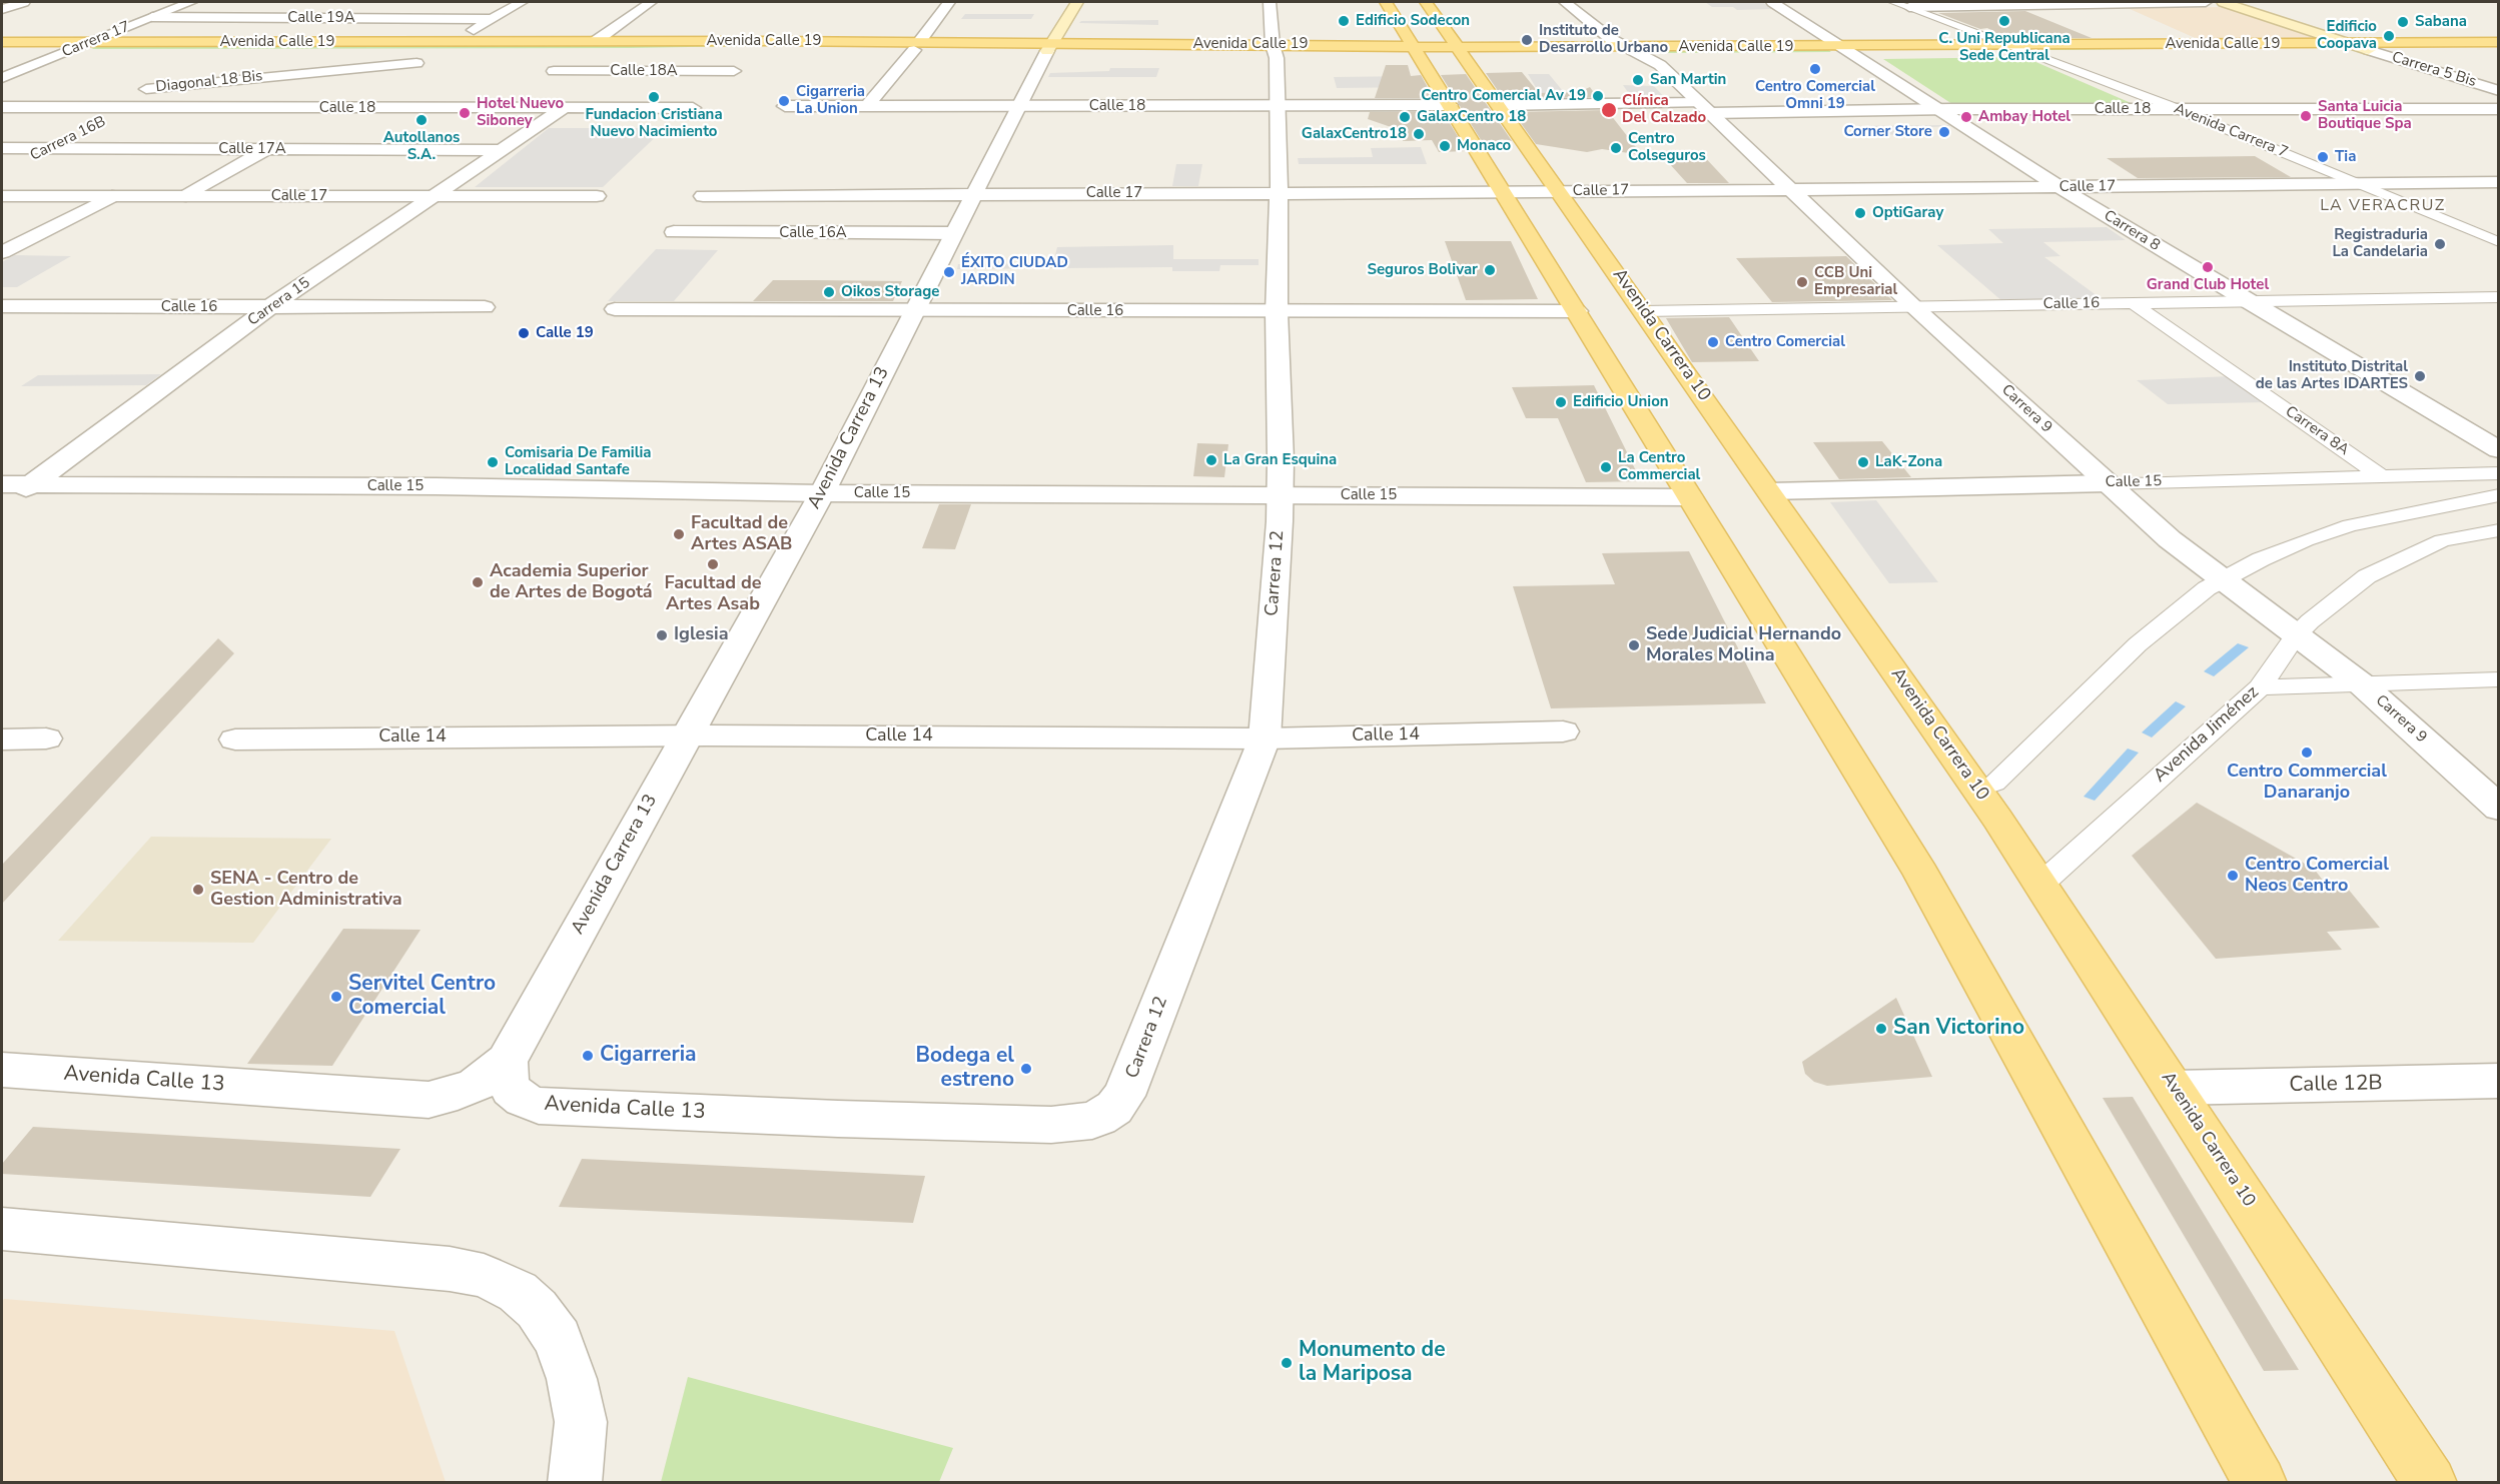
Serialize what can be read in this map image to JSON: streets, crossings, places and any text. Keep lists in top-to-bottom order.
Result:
{
  "streets": {
    "main road": ["Avenida Calle 19", "Avenida Carrera 10", "Avenida Carrera 13"],
    "street": [
      "Calle 19A",
      "Carrera 17",
      "Carrera 5 Bis",
      "Calle 18A",
      "Diagonal 18 Bis",
      "Calle 18",
      "Avenida Carrera 7",
      "Carrera 16B",
      "Calle 17A",
      "Calle 17",
      "Carrera 8",
      "Calle 16A",
      "Carrera 15",
      "Calle 16",
      "Carrera 9",
      "Carrera 8A",
      "Calle 15",
      "Carrera 12",
      "Avenida Jiménez",
      "Calle 14",
      "Avenida Calle 13",
      "Calle 12B"
    ]
  },
  "crossings": [
    ["Calle 19A", "Carrera 17"],
    ["Carrera 17", "Avenida Calle 19"],
    ["Avenida Calle 19", "Carrera 5 Bis"],
    ["Avenida Calle 19", "Calle 18A"],
    ["Avenida Calle 19", "Avenida Carrera 7"],
    ["Avenida Calle 19", "Carrera 8"],
    ["Avenida Calle 19", "Avenida Carrera 10"],
    ["Avenida Calle 19", "Carrera 9"],
    ["Avenida Calle 19", "Avenida Carrera 13"],
    ["Avenida Calle 19", "Carrera 12"],
    ["Calle 18", "Avenida Carrera 7"],
    ["Calle 18", "Carrera 16B"],
    ["Calle 18", "Carrera 8"],
    ["Calle 18", "Carrera 15"],
    ["Calle 18", "Avenida Carrera 10"],
    ["Calle 18", "Carrera 9"],
    ["Calle 18", "Avenida Carrera 13"],
    ["Calle 18", "Carrera 12"],
    ["Avenida Carrera 7", "Calle 17"],
    ["Carrera 16B", "Calle 17A"],
    ["Calle 17A", "Carrera 15"],
    ["Calle 17", "Carrera 8"],
    ["Calle 17", "Carrera 15"],
    ["Calle 17", "Avenida Carrera 10"],
    ["Calle 17", "Carrera 9"],
    ["Calle 17", "Avenida Carrera 13"],
    ["Calle 17", "Carrera 12"],
    ["Carrera 8", "Calle 16"],
    ["Calle 16A", "Avenida Carrera 13"],
    ["Carrera 15", "Calle 16"],
    ["Carrera 15", "Calle 15"],
    ["Calle 16", "Avenida Carrera 10"],
    ["Calle 16", "Carrera 9"],
    ["Calle 16", "Carrera 8A"],
    ["Calle 16", "Avenida Carrera 13"],
    ["Calle 16", "Carrera 12"],
    ["Avenida Carrera 10", "Calle 15"],
    ["Avenida Carrera 10", "Avenida Jiménez"],
    ["Avenida Carrera 10", "Calle 12B"],
    ["Carrera 9", "Calle 15"],
    ["Carrera 9", "Avenida Jiménez"],
    ["Carrera 8A", "Calle 15"],
    ["Avenida Carrera 13", "Calle 15"],
    ["Avenida Carrera 13", "Calle 14"],
    ["Avenida Carrera 13", "Avenida Calle 13"],
    ["Calle 15", "Carrera 12"],
    ["Carrera 12", "Calle 14"],
    ["Carrera 12", "Avenida Calle 13"]
  ],
  "districts": ["LA VERACRUZ"],
  "places": [
    "Edificio Sodecon",
    "C. Uni Republicana Sede Central",
    "Sabana",
    "Edificio Coopava",
    "Instituto de Desarrollo Urbano",
    "Centro Comercial Omni 19",
    "San Martin",
    "Centro Comercial Av 19",
    "Fundacion Cristiana Nuevo Nacimiento",
    "Cigarreria La Union",
    "Clínica Del Calzado",
    "Hotel Nuevo Siboney",
    "Santa Luicia Boutique Spa",
    "GalaxCentro 18",
    "Ambay Hotel",
    "Autollanos S.A.",
    "Corner Store",
    "GalaxCentro18",
    "Monaco",
    "Centro Colseguros",
    "Tia",
    "OptiGaray",
    "Registraduria La Candelaria",
    "Grand Club Hotel",
    "Seguros Bolivar",
    "ÉXITO CIUDAD JARDIN",
    "CCB Uni Empresarial",
    "Oikos Storage",
    "Calle 19",
    "Centro Comercial",
    "Instituto Distrital de las Artes IDARTES",
    "Edificio Union",
    "La Gran Esquina",
    "Comisaria De Familia Localidad Santafe",
    "LaK-Zona",
    "La Centro Commercial",
    "Facultad de Artes ASAB",
    "Facultad de Artes Asab",
    "Academia Superior de Artes de Bogotá",
    "Iglesia",
    "Sede Judicial Hernando Morales Molina",
    "Centro Commercial Danaranjo",
    "Centro Comercial Neos Centro",
    "SENA - Centro de Gestion Administrativa",
    "Servitel Centro Comercial",
    "San Victorino",
    "Cigarreria",
    "Bodega el estreno",
    "Monumento de la Mariposa"
  ]
}
